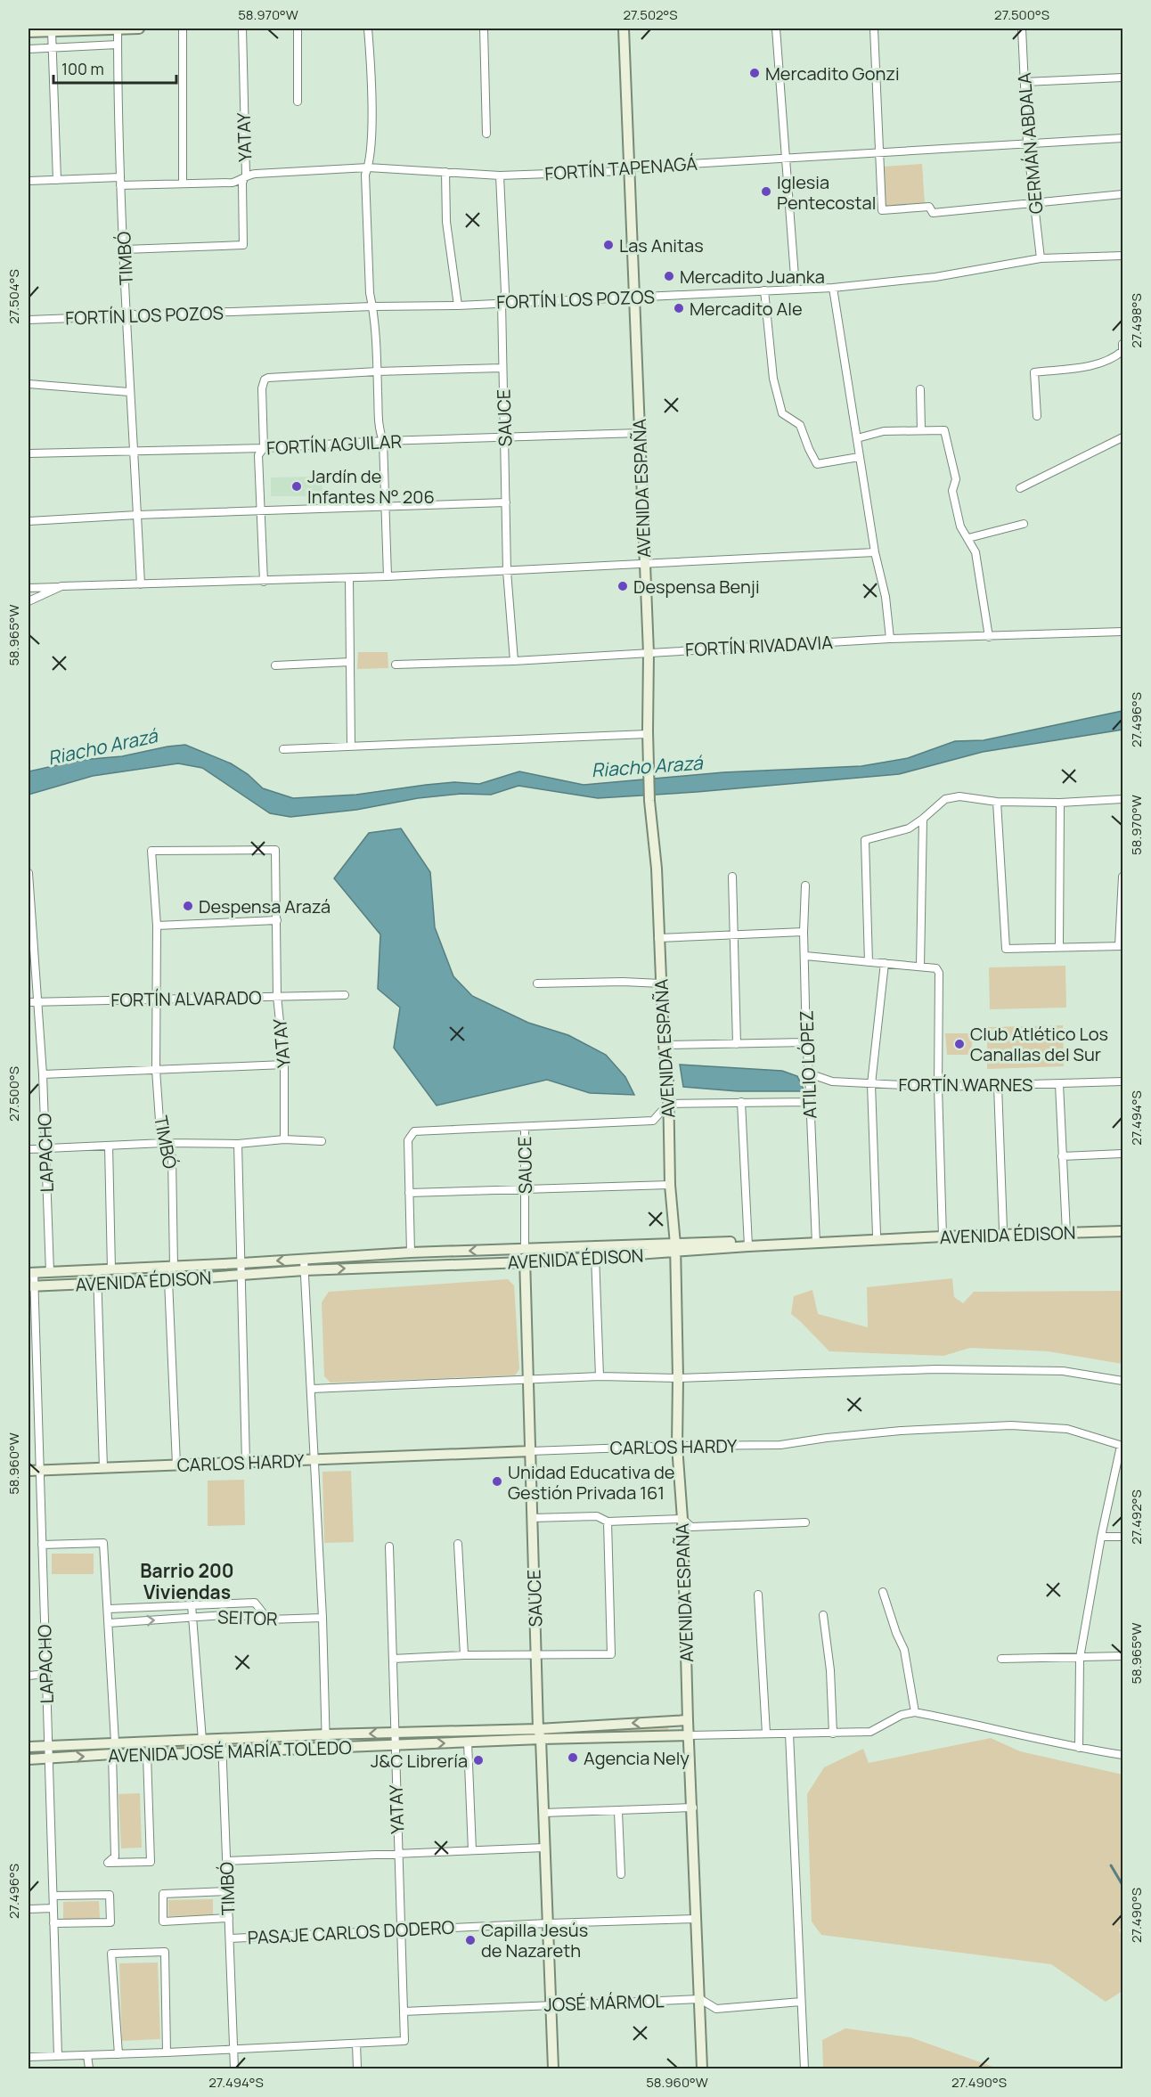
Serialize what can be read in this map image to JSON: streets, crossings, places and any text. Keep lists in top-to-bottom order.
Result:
{
  "streets": {
    "main road": [
      "SAUCE",
      "AVENIDA ESPAÑA",
      "AVENIDA ÉDISON",
      "CARLOS HARDY",
      "AVENIDA JOSÉ MARÍA TOLEDO"
    ],
    "street": [
      "YATAY",
      "GERMÁN ABDALA",
      "FORTÍN TAPENAGÁ",
      "TIMBÓ",
      "FORTÍN LOS POZOS",
      "FORTÍN AGUILAR",
      "FORTÍN RIVADAVIA",
      "FORTÍN ALVARADO",
      "ATILIO LÓPEZ",
      "FORTÍN WARNES",
      "LAPACHO",
      "SEITOR",
      "PASAJE CARLOS DODERO",
      "JOSÉ MÁRMOL"
    ]
  },
  "crossings": [
    ["YATAY", "FORTÍN TAPENAGÁ"],
    ["YATAY", "TIMBÓ"],
    ["YATAY", "FORTÍN ALVARADO"],
    ["YATAY", "AVENIDA JOSÉ MARÍA TOLEDO"],
    ["YATAY", "PASAJE CARLOS DODERO"],
    ["YATAY", "JOSÉ MÁRMOL"],
    ["GERMÁN ABDALA", "FORTÍN TAPENAGÁ"],
    ["GERMÁN ABDALA", "FORTÍN LOS POZOS"],
    ["FORTÍN TAPENAGÁ", "TIMBÓ"],
    ["FORTÍN TAPENAGÁ", "SAUCE"],
    ["FORTÍN TAPENAGÁ", "AVENIDA ESPAÑA"],
    ["TIMBÓ", "FORTÍN LOS POZOS"],
    ["TIMBÓ", "FORTÍN AGUILAR"],
    ["TIMBÓ", "FORTÍN ALVARADO"],
    ["TIMBÓ", "AVENIDA ÉDISON"],
    ["TIMBÓ", "CARLOS HARDY"],
    ["TIMBÓ", "AVENIDA JOSÉ MARÍA TOLEDO"],
    ["TIMBÓ", "PASAJE CARLOS DODERO"],
    ["FORTÍN LOS POZOS", "SAUCE"],
    ["FORTÍN LOS POZOS", "AVENIDA ESPAÑA"],
    ["SAUCE", "FORTÍN AGUILAR"],
    ["SAUCE", "FORTÍN RIVADAVIA"],
    ["SAUCE", "AVENIDA ÉDISON"],
    ["SAUCE", "CARLOS HARDY"],
    ["SAUCE", "AVENIDA JOSÉ MARÍA TOLEDO"],
    ["SAUCE", "PASAJE CARLOS DODERO"],
    ["SAUCE", "JOSÉ MÁRMOL"],
    ["FORTÍN AGUILAR", "AVENIDA ESPAÑA"],
    ["AVENIDA ESPAÑA", "FORTÍN RIVADAVIA"],
    ["AVENIDA ESPAÑA", "AVENIDA ÉDISON"],
    ["AVENIDA ESPAÑA", "CARLOS HARDY"],
    ["AVENIDA ESPAÑA", "AVENIDA JOSÉ MARÍA TOLEDO"],
    ["AVENIDA ESPAÑA", "PASAJE CARLOS DODERO"],
    ["AVENIDA ESPAÑA", "JOSÉ MÁRMOL"],
    ["FORTÍN ALVARADO", "LAPACHO"],
    ["ATILIO LÓPEZ", "FORTÍN WARNES"],
    ["ATILIO LÓPEZ", "AVENIDA ÉDISON"],
    ["LAPACHO", "AVENIDA ÉDISON"],
    ["LAPACHO", "CARLOS HARDY"],
    ["LAPACHO", "AVENIDA JOSÉ MARÍA TOLEDO"]
  ],
  "districts": ["Barrio 200 Viviendas"],
  "water": ["Riacho Arazá"],
  "places": [
    "Mercadito Gonzi",
    "Iglesia Pentecostal",
    "Las Anitas",
    "Mercadito Juanka",
    "Mercadito Ale",
    "Jardín de Infantes N° 206",
    "Despensa Benji",
    "Despensa Arazá",
    "Club Atlético Los Canallas del Sur",
    "Unidad Educativa de Gestión Privada 161",
    "Agencia Nely",
    "J&C Librería",
    "Capilla Jesús de Nazareth"
  ],
  "scale_bar": "100 m",
  "coordinates": [
    "58.970°W",
    "27.502°S",
    "27.500°S",
    "27.504°S",
    "27.498°S",
    "58.965°W",
    "27.496°S",
    "27.494°S",
    "58.960°W",
    "27.492°S",
    "27.490°S"
  ]
}
